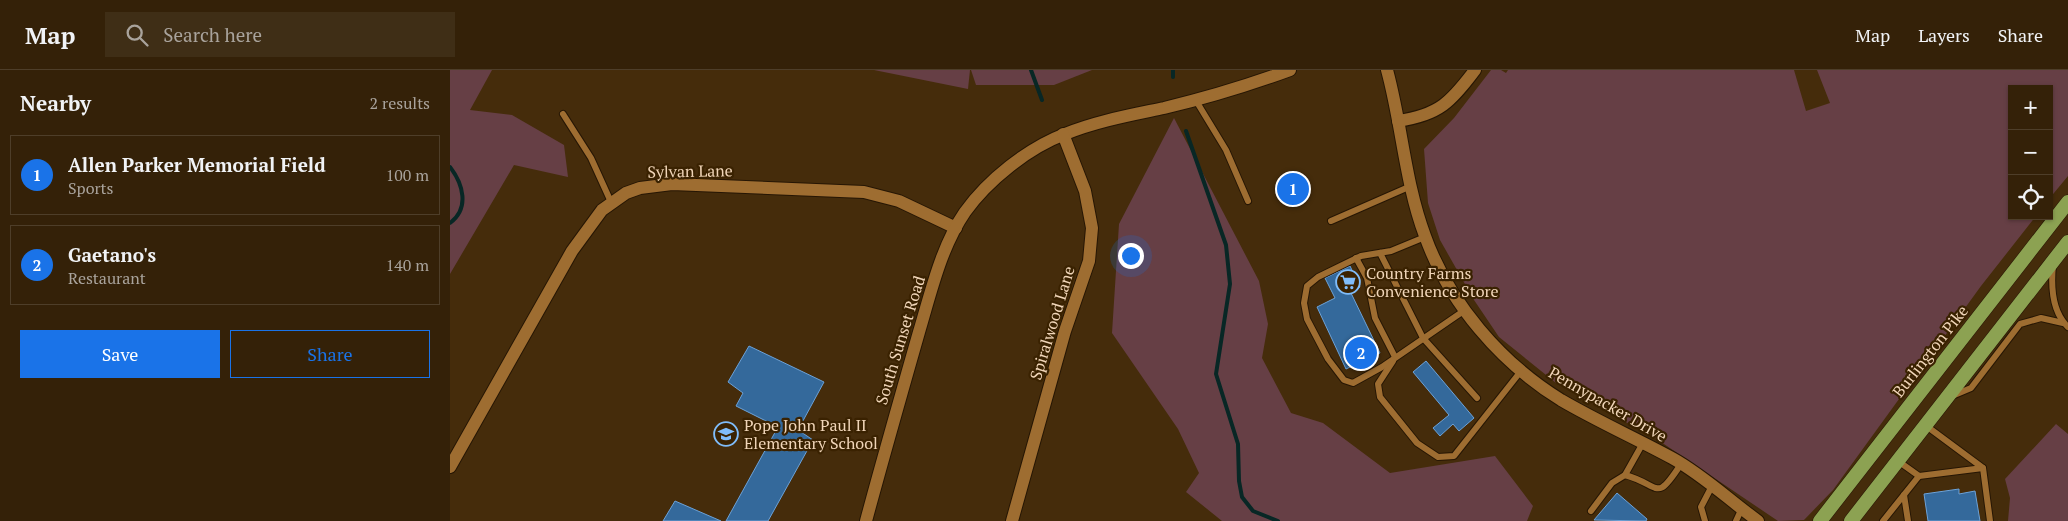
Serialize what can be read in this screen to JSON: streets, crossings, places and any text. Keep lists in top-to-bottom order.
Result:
{
  "streets": {
    "highway": ["Burlington Pike"],
    "street": [
      "Sylvan Lane",
      "Spiralwood Lane",
      "South Sunset Road",
      "Pennypacker Drive"
    ]
  },
  "crossings": [
    ["Sylvan Lane", "South Sunset Road"],
    ["Spiralwood Lane", "South Sunset Road"]
  ],
  "places": {
    "supermarket": ["Country Farms Convenience Store"],
    "school or university": ["Pope John Paul II Elementary School"]
  },
  "page": {
    "header": "Map",
    "search": "Search here",
    "nav": ["Map", "Layers", "Share"],
    "heading": ["Nearby", "2 results"],
    "map_buttons": ["+", "−"],
    "list": [
      {
        "mark": "1",
        "name": "Allen Parker Memorial Field",
        "note": "Sports",
        "value": "100 m"
      },
      {
        "mark": "2",
        "name": "Gaetano's",
        "note": "Restaurant",
        "value": "140 m"
      }
    ],
    "pins": ["1", "2"],
    "buttons": ["Save", "Share"]
  }
}
